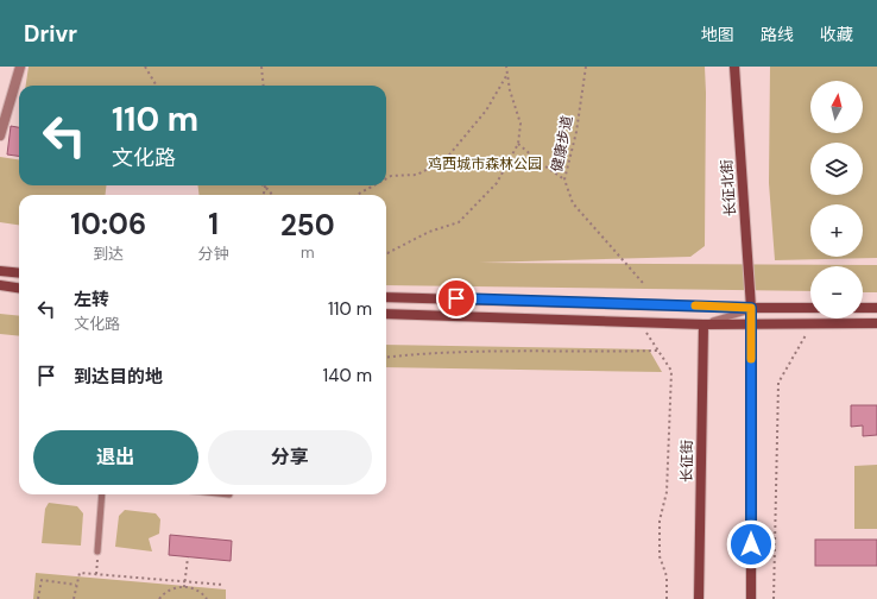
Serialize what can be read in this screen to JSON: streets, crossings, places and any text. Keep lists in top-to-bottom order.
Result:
{
  "streets": {
    "main road": ["长征北街", "长征街"],
    "path": ["健康步道"]
  },
  "parks": ["鸡西城市森林公园"],
  "north": "top",
  "page": {
    "header": "Drivr",
    "nav": ["地图", "路线", "收藏"],
    "map_buttons": ["+", "−"],
    "turn": ["110 m", "文化路"],
    "eta": [
      "10:06",
      "到达",
      "1",
      "分钟",
      "250",
      "m"
    ],
    "list": [
      {
        "name": "左转",
        "note": "文化路",
        "value": "110 m"
      },
      {
        "name": "到达目的地",
        "value": "140 m"
      }
    ],
    "buttons": ["退出", "分享"]
  }
}
